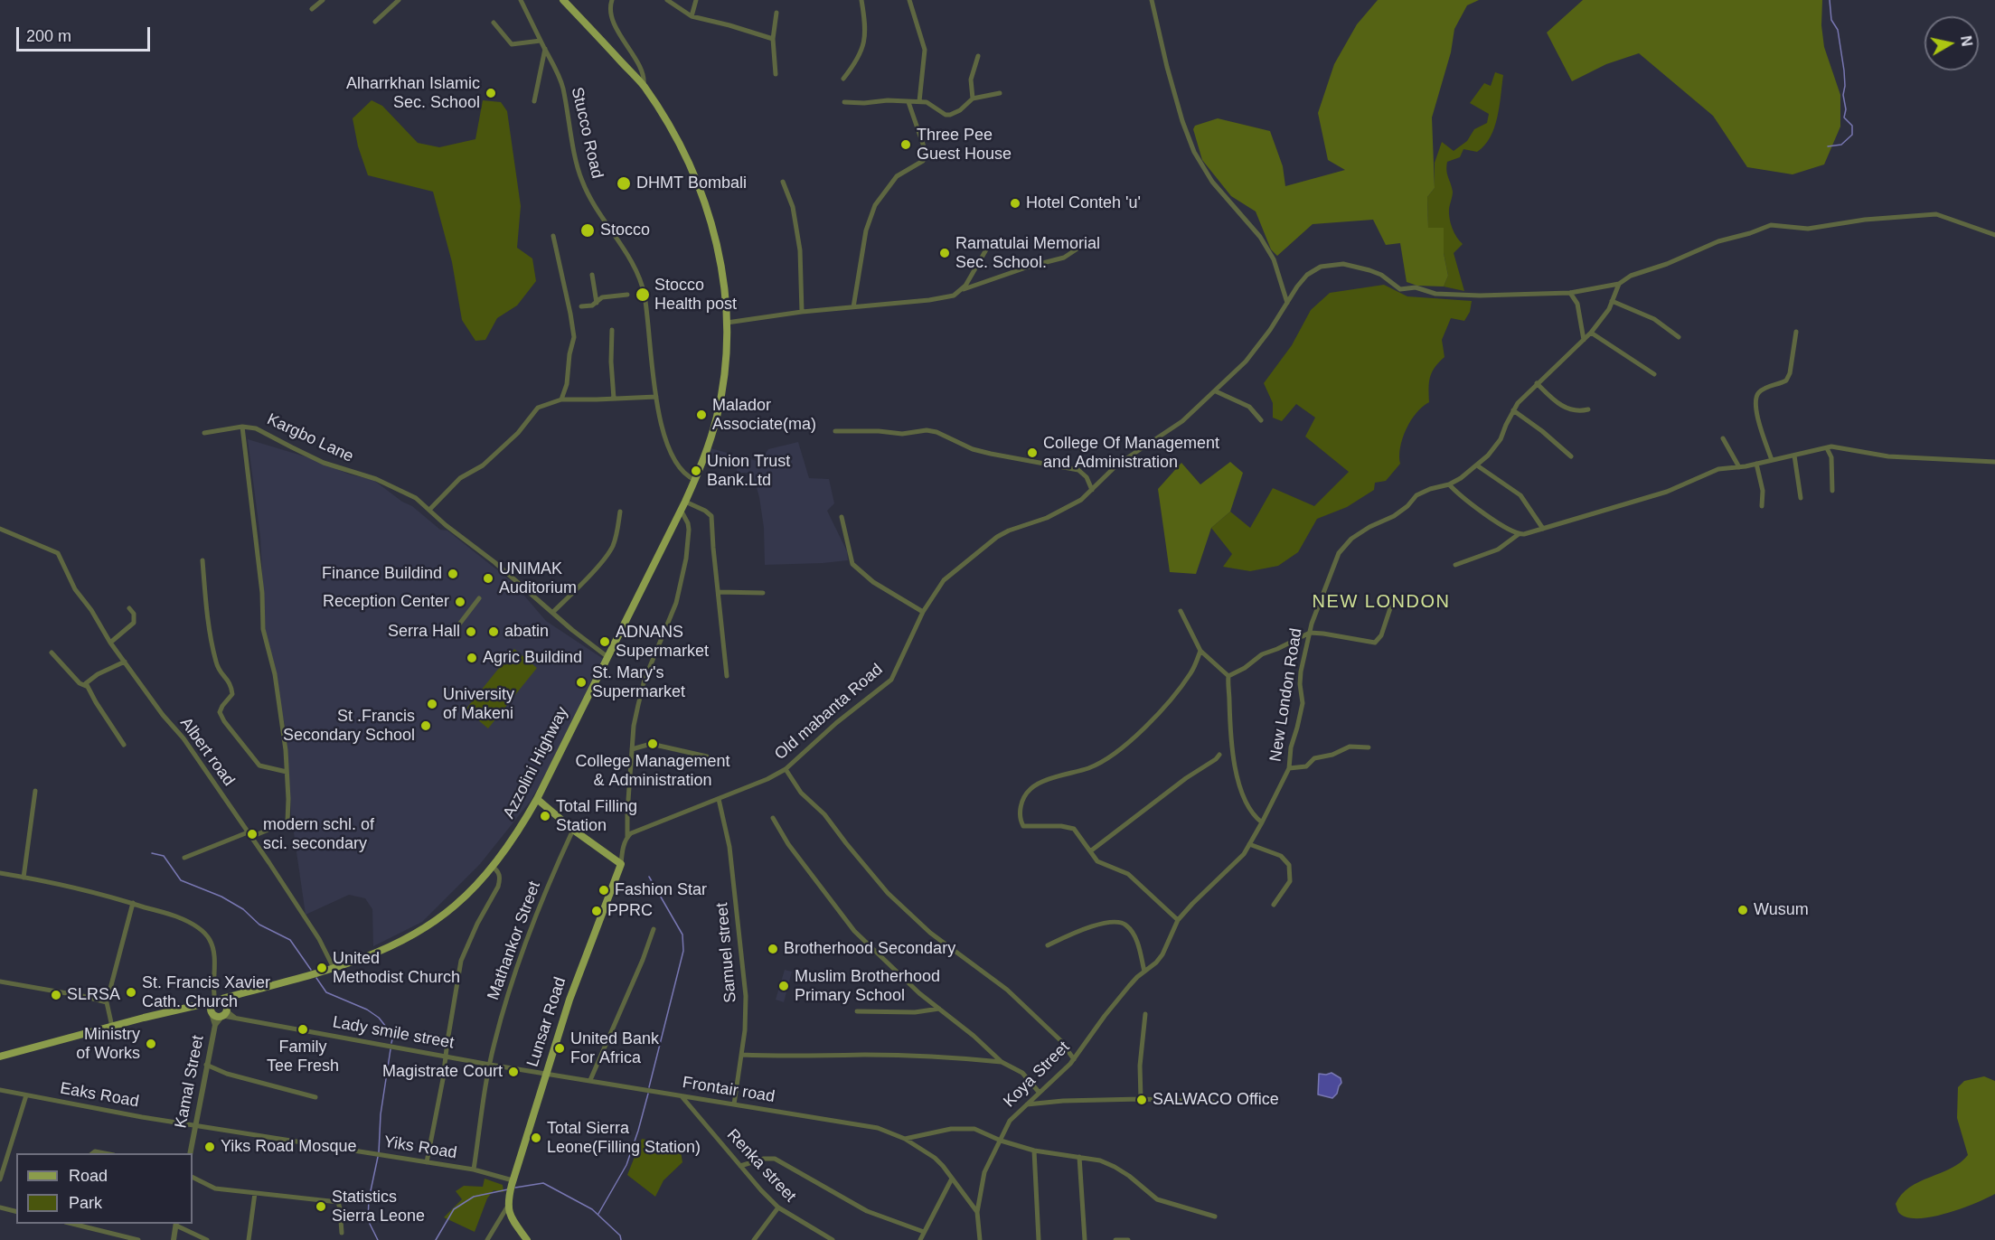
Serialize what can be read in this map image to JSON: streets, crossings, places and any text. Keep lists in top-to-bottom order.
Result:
{
  "streets": {
    "main road": ["Azzolini Highway", "Lunsar Road"],
    "street": [
      "Stucco Road",
      "Kargbo Lane",
      "New London Road",
      "Old mabanta Road",
      "Albert road",
      "Mathankor Street",
      "Samuel street",
      "Lady smile street",
      "Koya Street",
      "Kamal Street",
      "Frontair road",
      "Eaks Road",
      "Yiks Road",
      "Renka street"
    ]
  },
  "crossings": [
    ["Stucco Road", "Azzolini Highway"],
    ["New London Road", "Old mabanta Road"],
    ["New London Road", "Koya Street"],
    ["Old mabanta Road", "Samuel street"],
    ["Albert road", "Azzolini Highway"],
    ["Mathankor Street", "Lady smile street"],
    ["Samuel street", "Frontair road"],
    ["Lunsar Road", "Lady smile street"],
    ["Lunsar Road", "Frontair road"],
    ["Lunsar Road", "Yiks Road"],
    ["Lady smile street", "Kamal Street"],
    ["Lady smile street", "Frontair road"],
    ["Koya Street", "Frontair road"],
    ["Kamal Street", "Eaks Road"],
    ["Kamal Street", "Yiks Road"],
    ["Frontair road", "Renka street"],
    ["Eaks Road", "Yiks Road"]
  ],
  "districts": ["NEW LONDON"],
  "places": [
    "Alharrkhan Islamic Sec. School",
    "Three Pee Guest House",
    "DHMT Bombali",
    "Hotel Conteh 'u'",
    "Stocco",
    "Ramatulai Memorial Sec. School.",
    "Stocco Health post",
    "Malador Associate(ma)",
    "College Of Management and Administration",
    "Union Trust Bank.Ltd",
    "Finance Buildind",
    "UNIMAK Auditorium",
    "Reception Center",
    "Serra Hall",
    "abatin",
    "ADNANS Supermarket",
    "Agric Buildind",
    "St. Mary's Supermarket",
    "University of Makeni",
    "St .Francis Secondary School",
    "College Management & Administration",
    "Total Filling Station",
    "modern schl. of sci. secondary",
    "Fashion Star",
    "Wusum",
    "PPRC",
    "Brotherhood Secondary",
    "United Methodist Church",
    "Muslim Brotherhood Primary School",
    "St. Francis Xavier Cath. Church",
    "SLRSA",
    "Family Tee Fresh",
    "Ministry of Works",
    "United Bank For Africa",
    "Magistrate Court",
    "SALWACO Office",
    "Total Sierra Leone(Filling Station)",
    "Yiks Road Mosque",
    "Statistics Sierra Leone"
  ],
  "legend": ["Road", "Park"],
  "scale_bar": "200 m",
  "north": "right"
}
